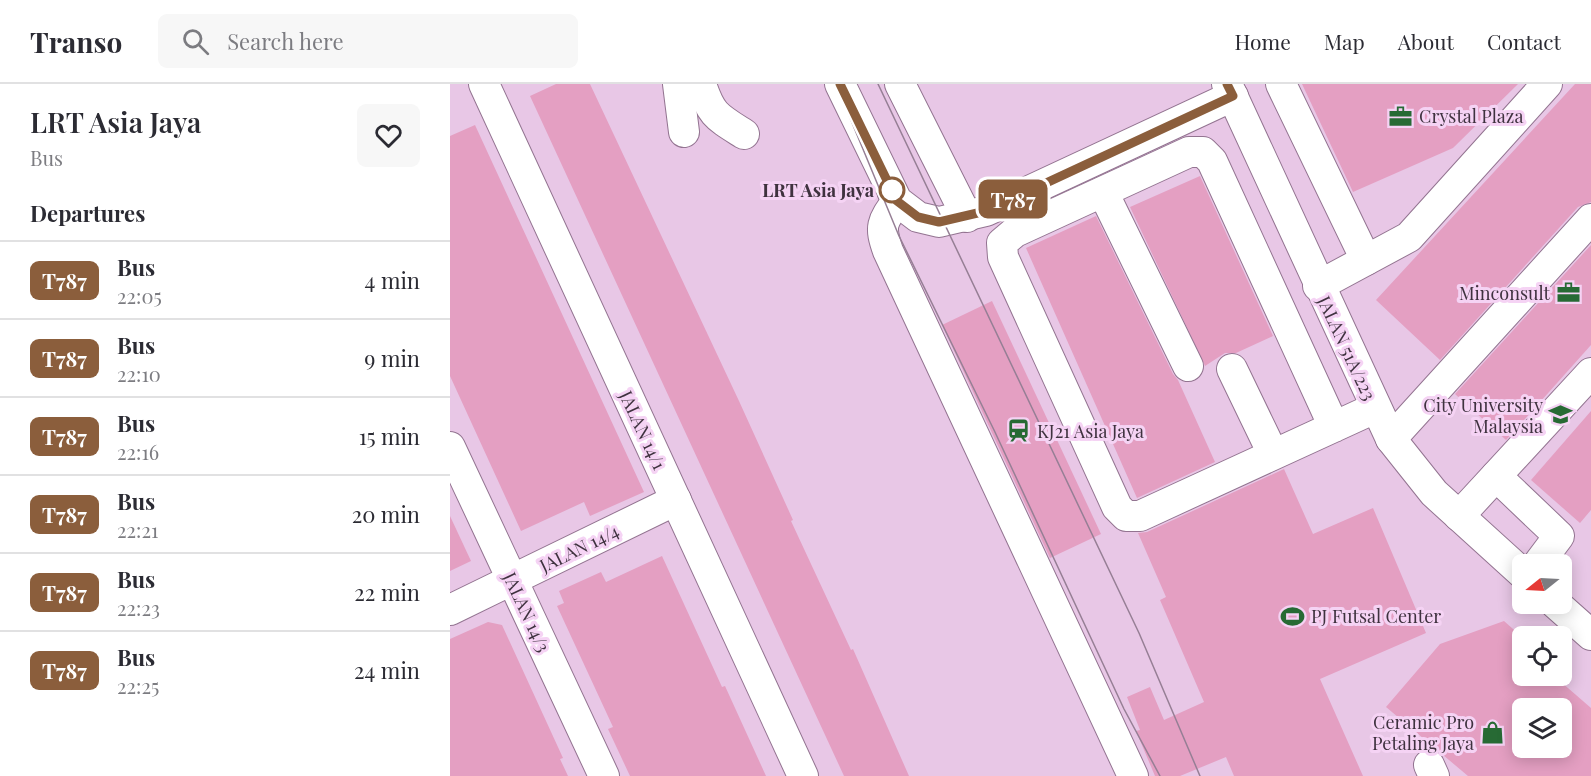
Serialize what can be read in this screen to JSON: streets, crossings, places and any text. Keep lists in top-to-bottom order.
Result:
{
  "streets": {
    "street": [
      "JALAN 51A/223",
      "JALAN 14/1",
      "JALAN 14/4",
      "JALAN 14/3"
    ]
  },
  "crossings": [
    ["JALAN 14/1", "JALAN 14/4"],
    ["JALAN 14/4", "JALAN 14/3"]
  ],
  "places": {
    "office": ["Crystal Plaza", "Minconsult"],
    "other": ["LRT Asia Jaya"],
    "school or university": ["City University Malaysia"],
    "station": ["KJ21 Asia Jaya"],
    "sports": ["PJ Futsal Center"],
    "shop": ["Ceramic Pro Petaling Jaya"]
  },
  "lines": ["bus line T787"],
  "north": "left",
  "page": {
    "header": "Transo",
    "search": "Search here",
    "nav": [
      "Home",
      "Map",
      "About",
      "Contact"
    ],
    "heading": [
      ["LRT Asia Jaya", "Bus"],
      "Departures"
    ],
    "on_map": "T787",
    "list": [
      {
        "mark": "T787",
        "name": "Bus",
        "note": "22:05",
        "value": "4 min"
      },
      {
        "mark": "T787",
        "name": "Bus",
        "note": "22:10",
        "value": "9 min"
      },
      {
        "mark": "T787",
        "name": "Bus",
        "note": "22:16",
        "value": "15 min"
      },
      {
        "mark": "T787",
        "name": "Bus",
        "note": "22:21",
        "value": "20 min"
      },
      {
        "mark": "T787",
        "name": "Bus",
        "note": "22:23",
        "value": "22 min"
      },
      {
        "mark": "T787",
        "name": "Bus",
        "note": "22:25",
        "value": "24 min"
      }
    ]
  }
}
